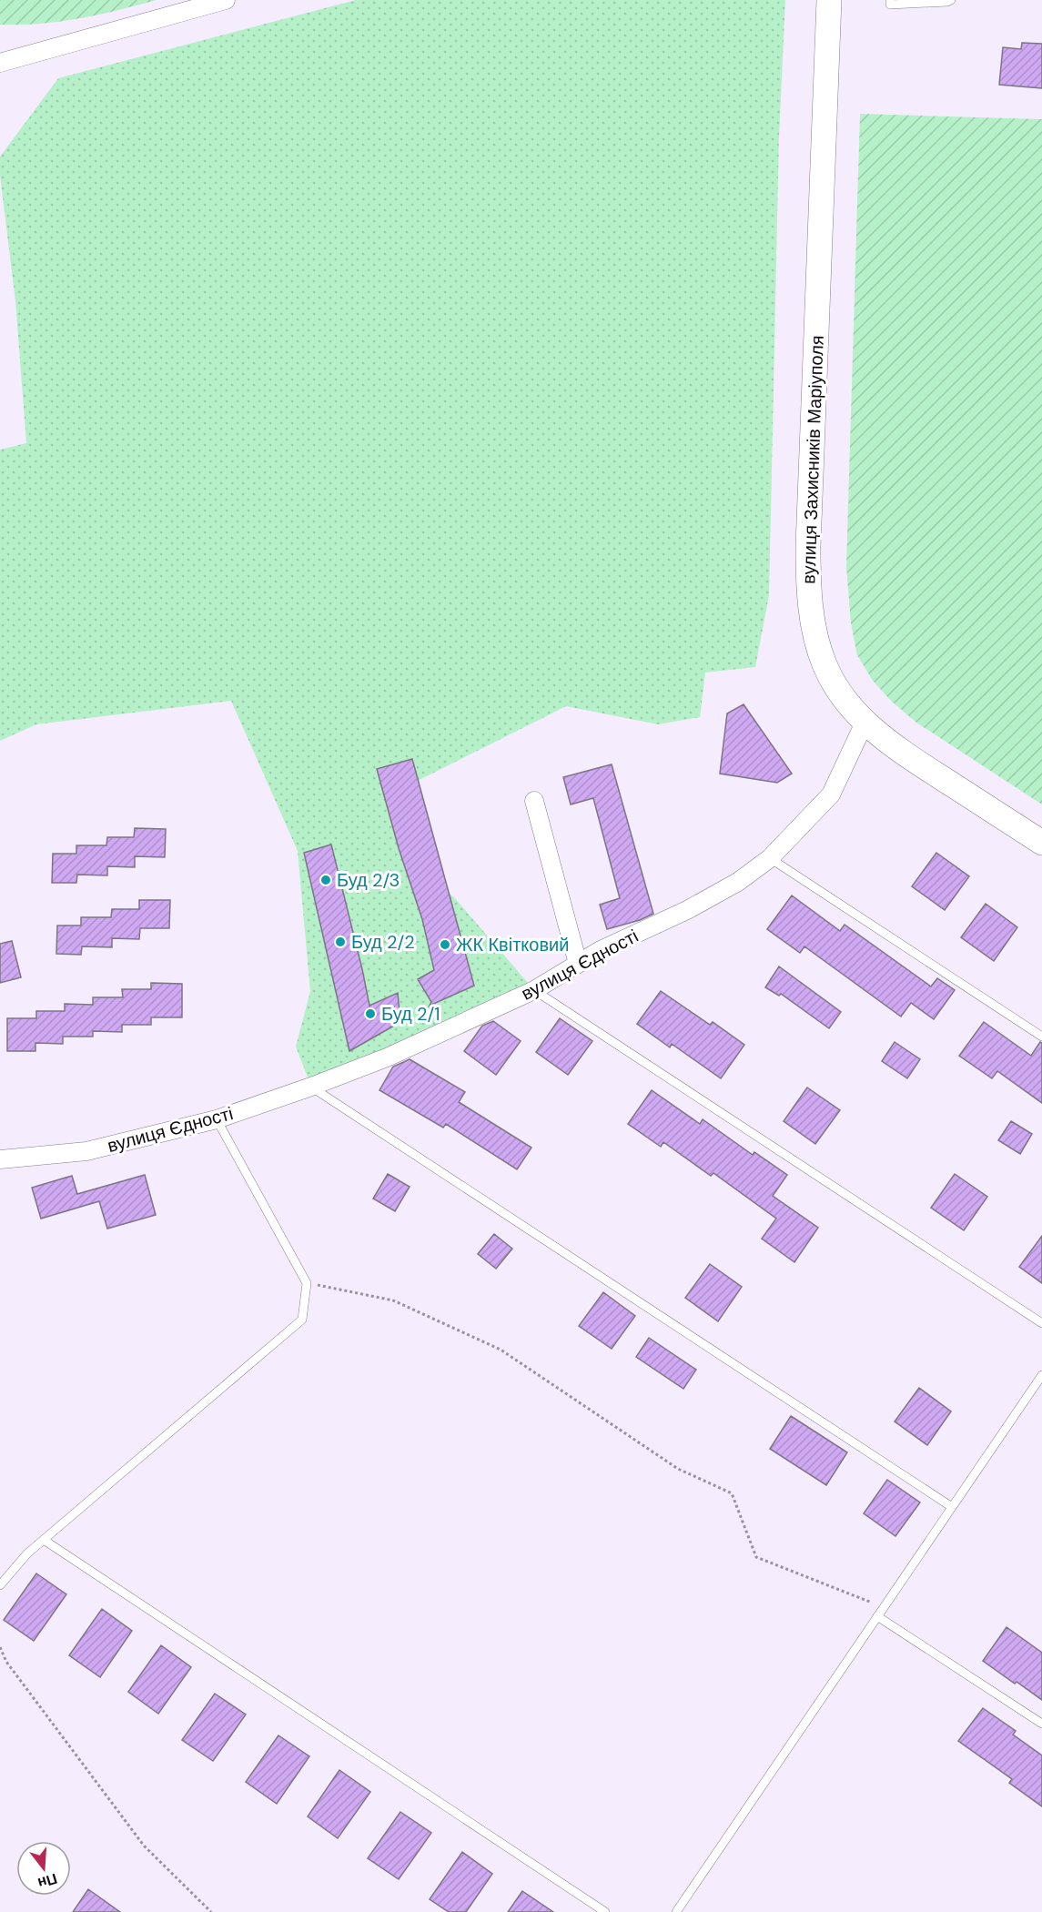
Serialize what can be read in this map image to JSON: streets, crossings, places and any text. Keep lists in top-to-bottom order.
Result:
{
  "streets": {
    "main road": ["вулиця Захисників Маріуполя"],
    "street": ["вулиця Єдності"]
  },
  "crossings": [
    ["вулиця Захисників Маріуполя", "вулиця Єдності"]
  ],
  "places": [
    "Буд 2/3",
    "Буд 2/2",
    "ЖК Квітковий",
    "Буд 2/1"
  ],
  "north": "bottom"
}
